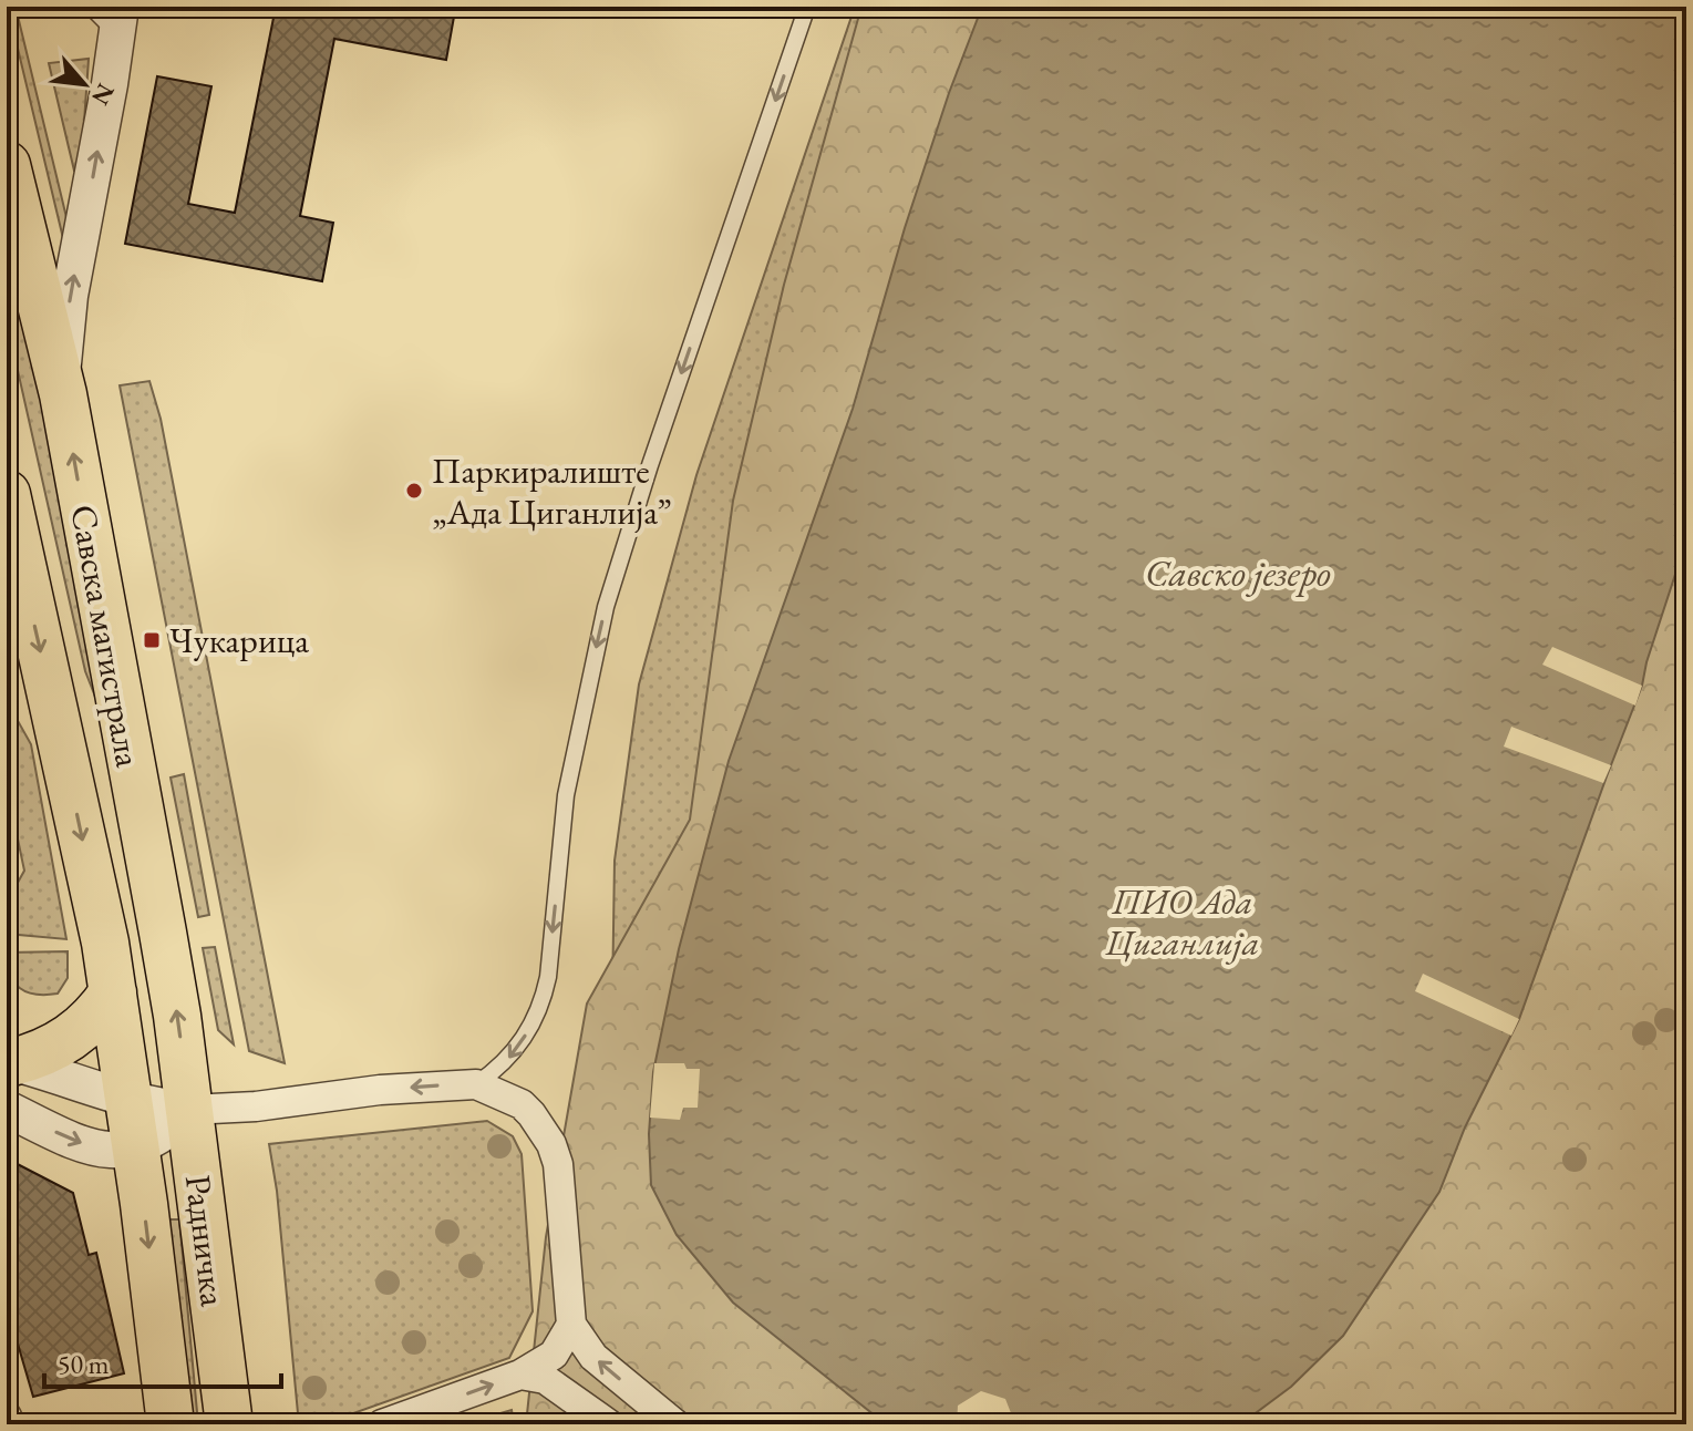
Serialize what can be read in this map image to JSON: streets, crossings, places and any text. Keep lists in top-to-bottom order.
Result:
{
  "streets": {
    "main road": ["Савска магистрала", "Радничка"]
  },
  "crossings": [
    ["Савска магистрала", "Радничка"]
  ],
  "water": ["Савско језеро"],
  "parks": ["ПИО Ада Циганлија"],
  "places": {
    "other": ["Паркиралиште „Ада Циганлија”"],
    "transit": ["Чукарица"]
  },
  "scale_bar": "50 m",
  "north": "bottom right"
}
